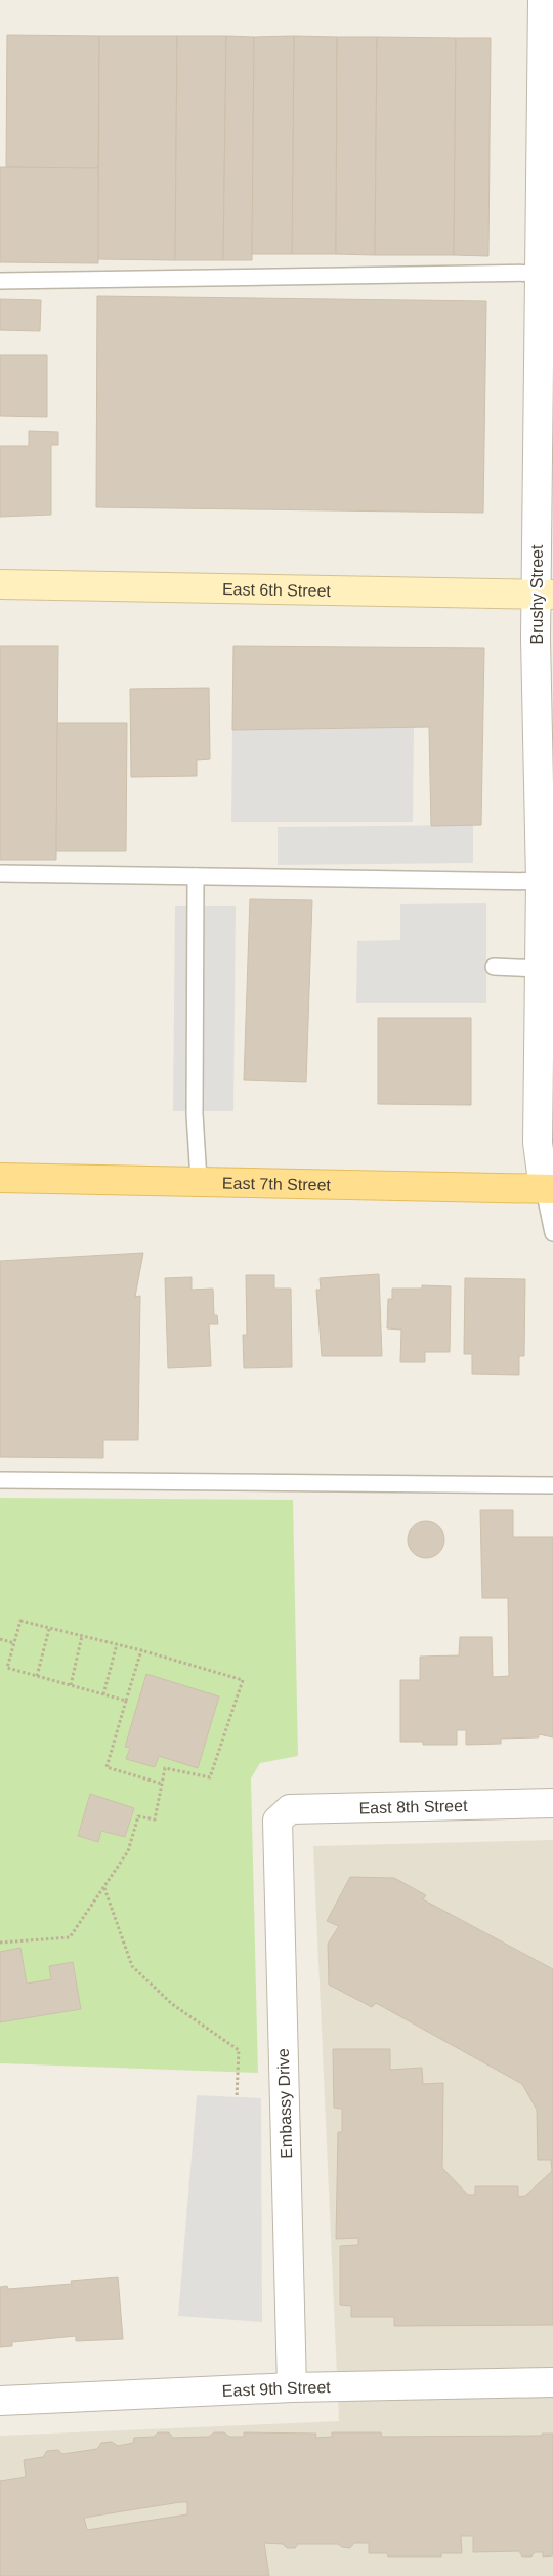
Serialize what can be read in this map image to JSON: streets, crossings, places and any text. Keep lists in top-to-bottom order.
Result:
{
  "streets": {
    "main road": ["East 7th Street"],
    "street": [
      "East 6th Street",
      "Brushy Street",
      "East 8th Street",
      "Embassy Drive",
      "East 9th Street"
    ]
  },
  "crossings": [
    ["East 6th Street", "Brushy Street"],
    ["Brushy Street", "East 7th Street"],
    ["East 8th Street", "Embassy Drive"],
    ["Embassy Drive", "East 9th Street"]
  ]
}
